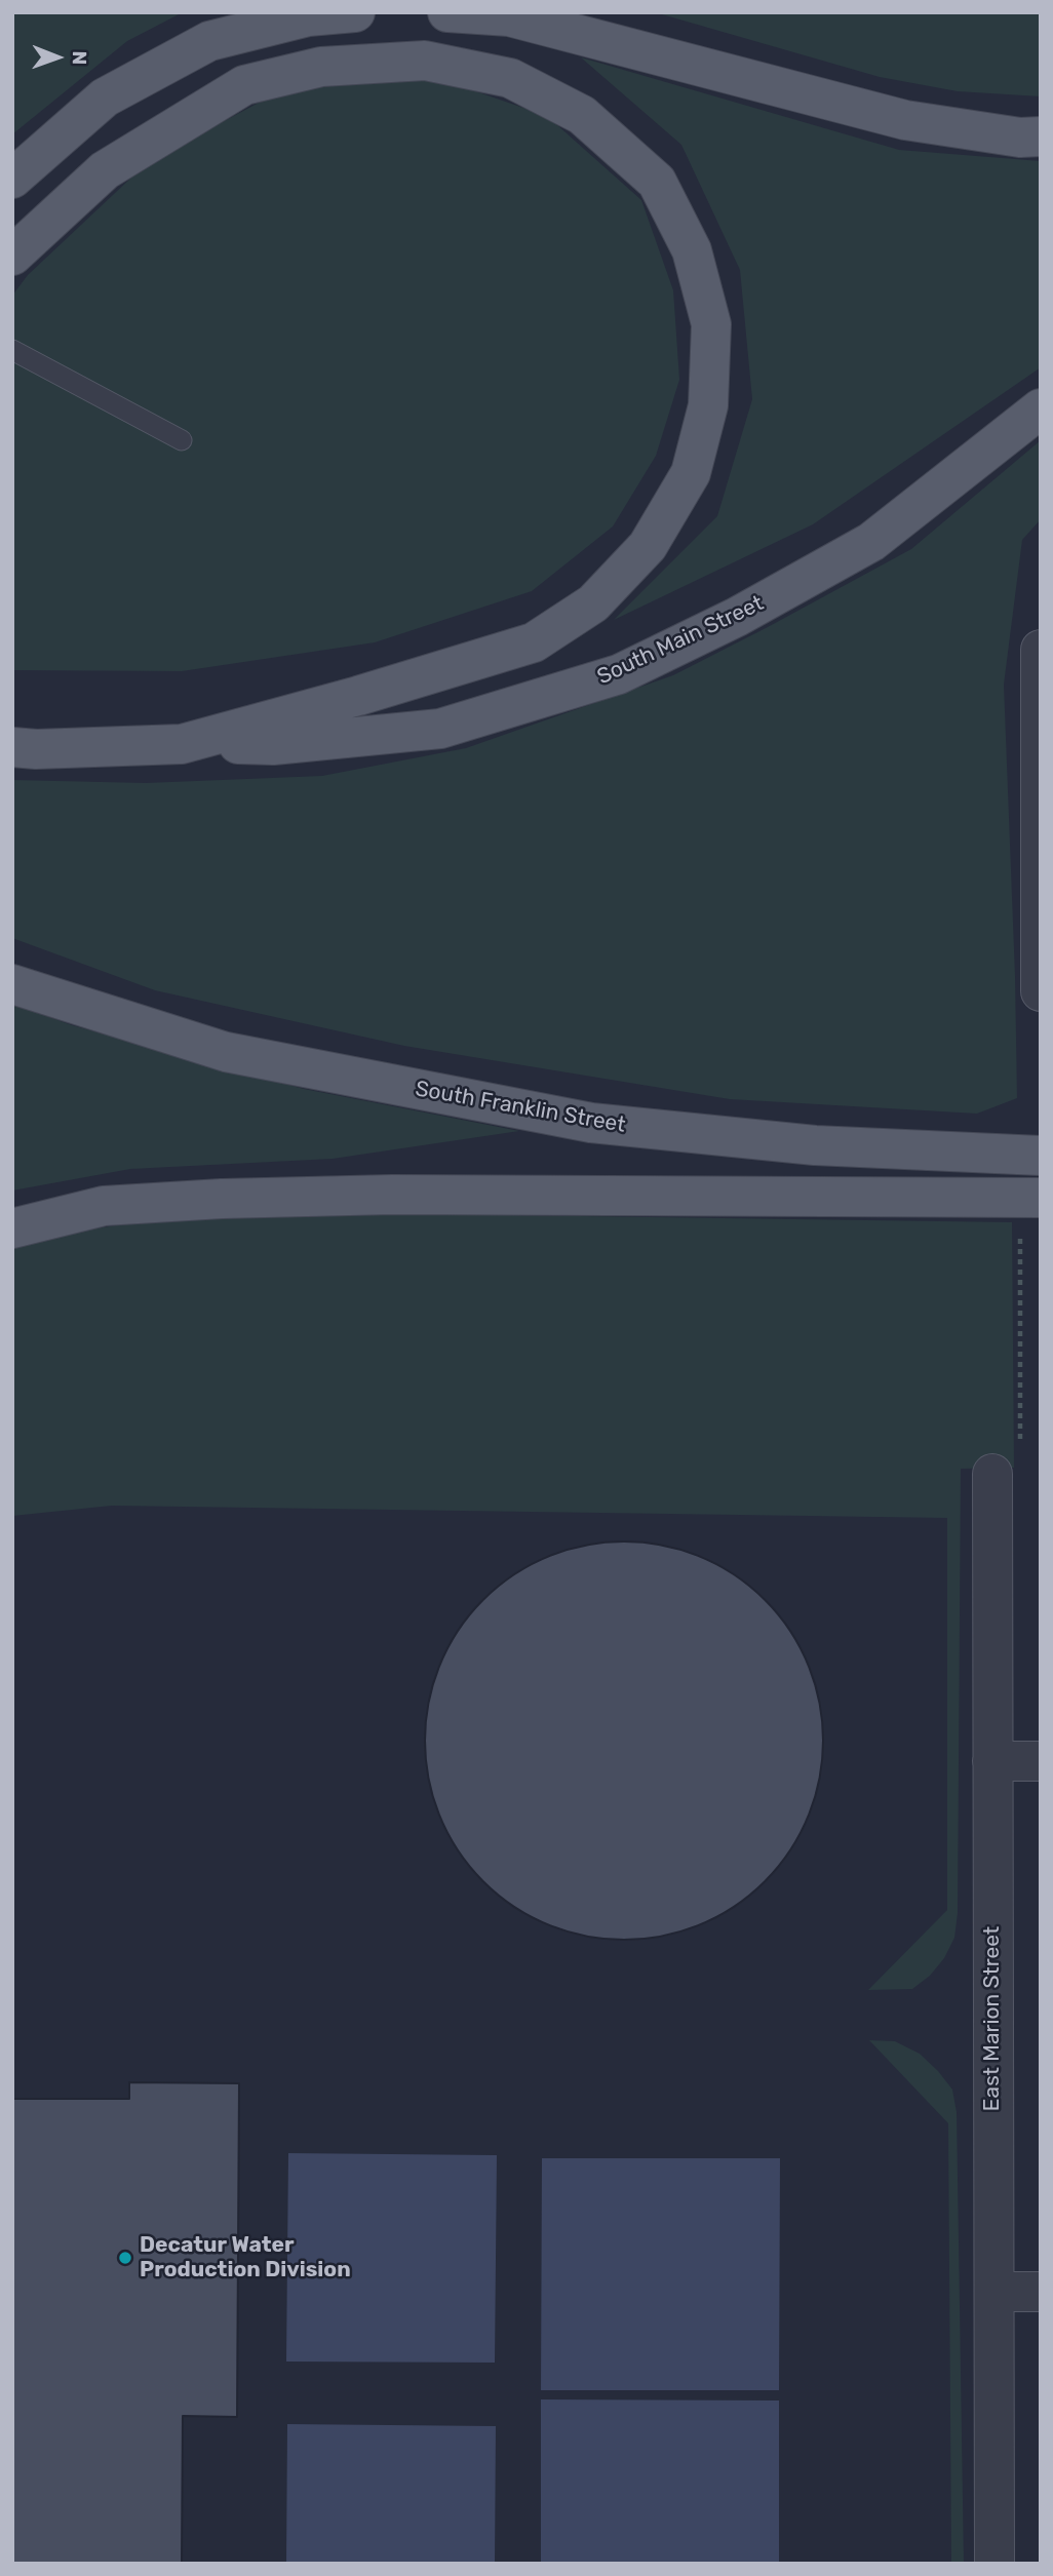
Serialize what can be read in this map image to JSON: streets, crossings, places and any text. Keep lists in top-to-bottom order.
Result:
{
  "streets": {
    "main road": ["South Main Street", "South Franklin Street"],
    "street": ["East Marion Street"]
  },
  "places": ["Decatur Water Production Division"],
  "north": "right"
}
